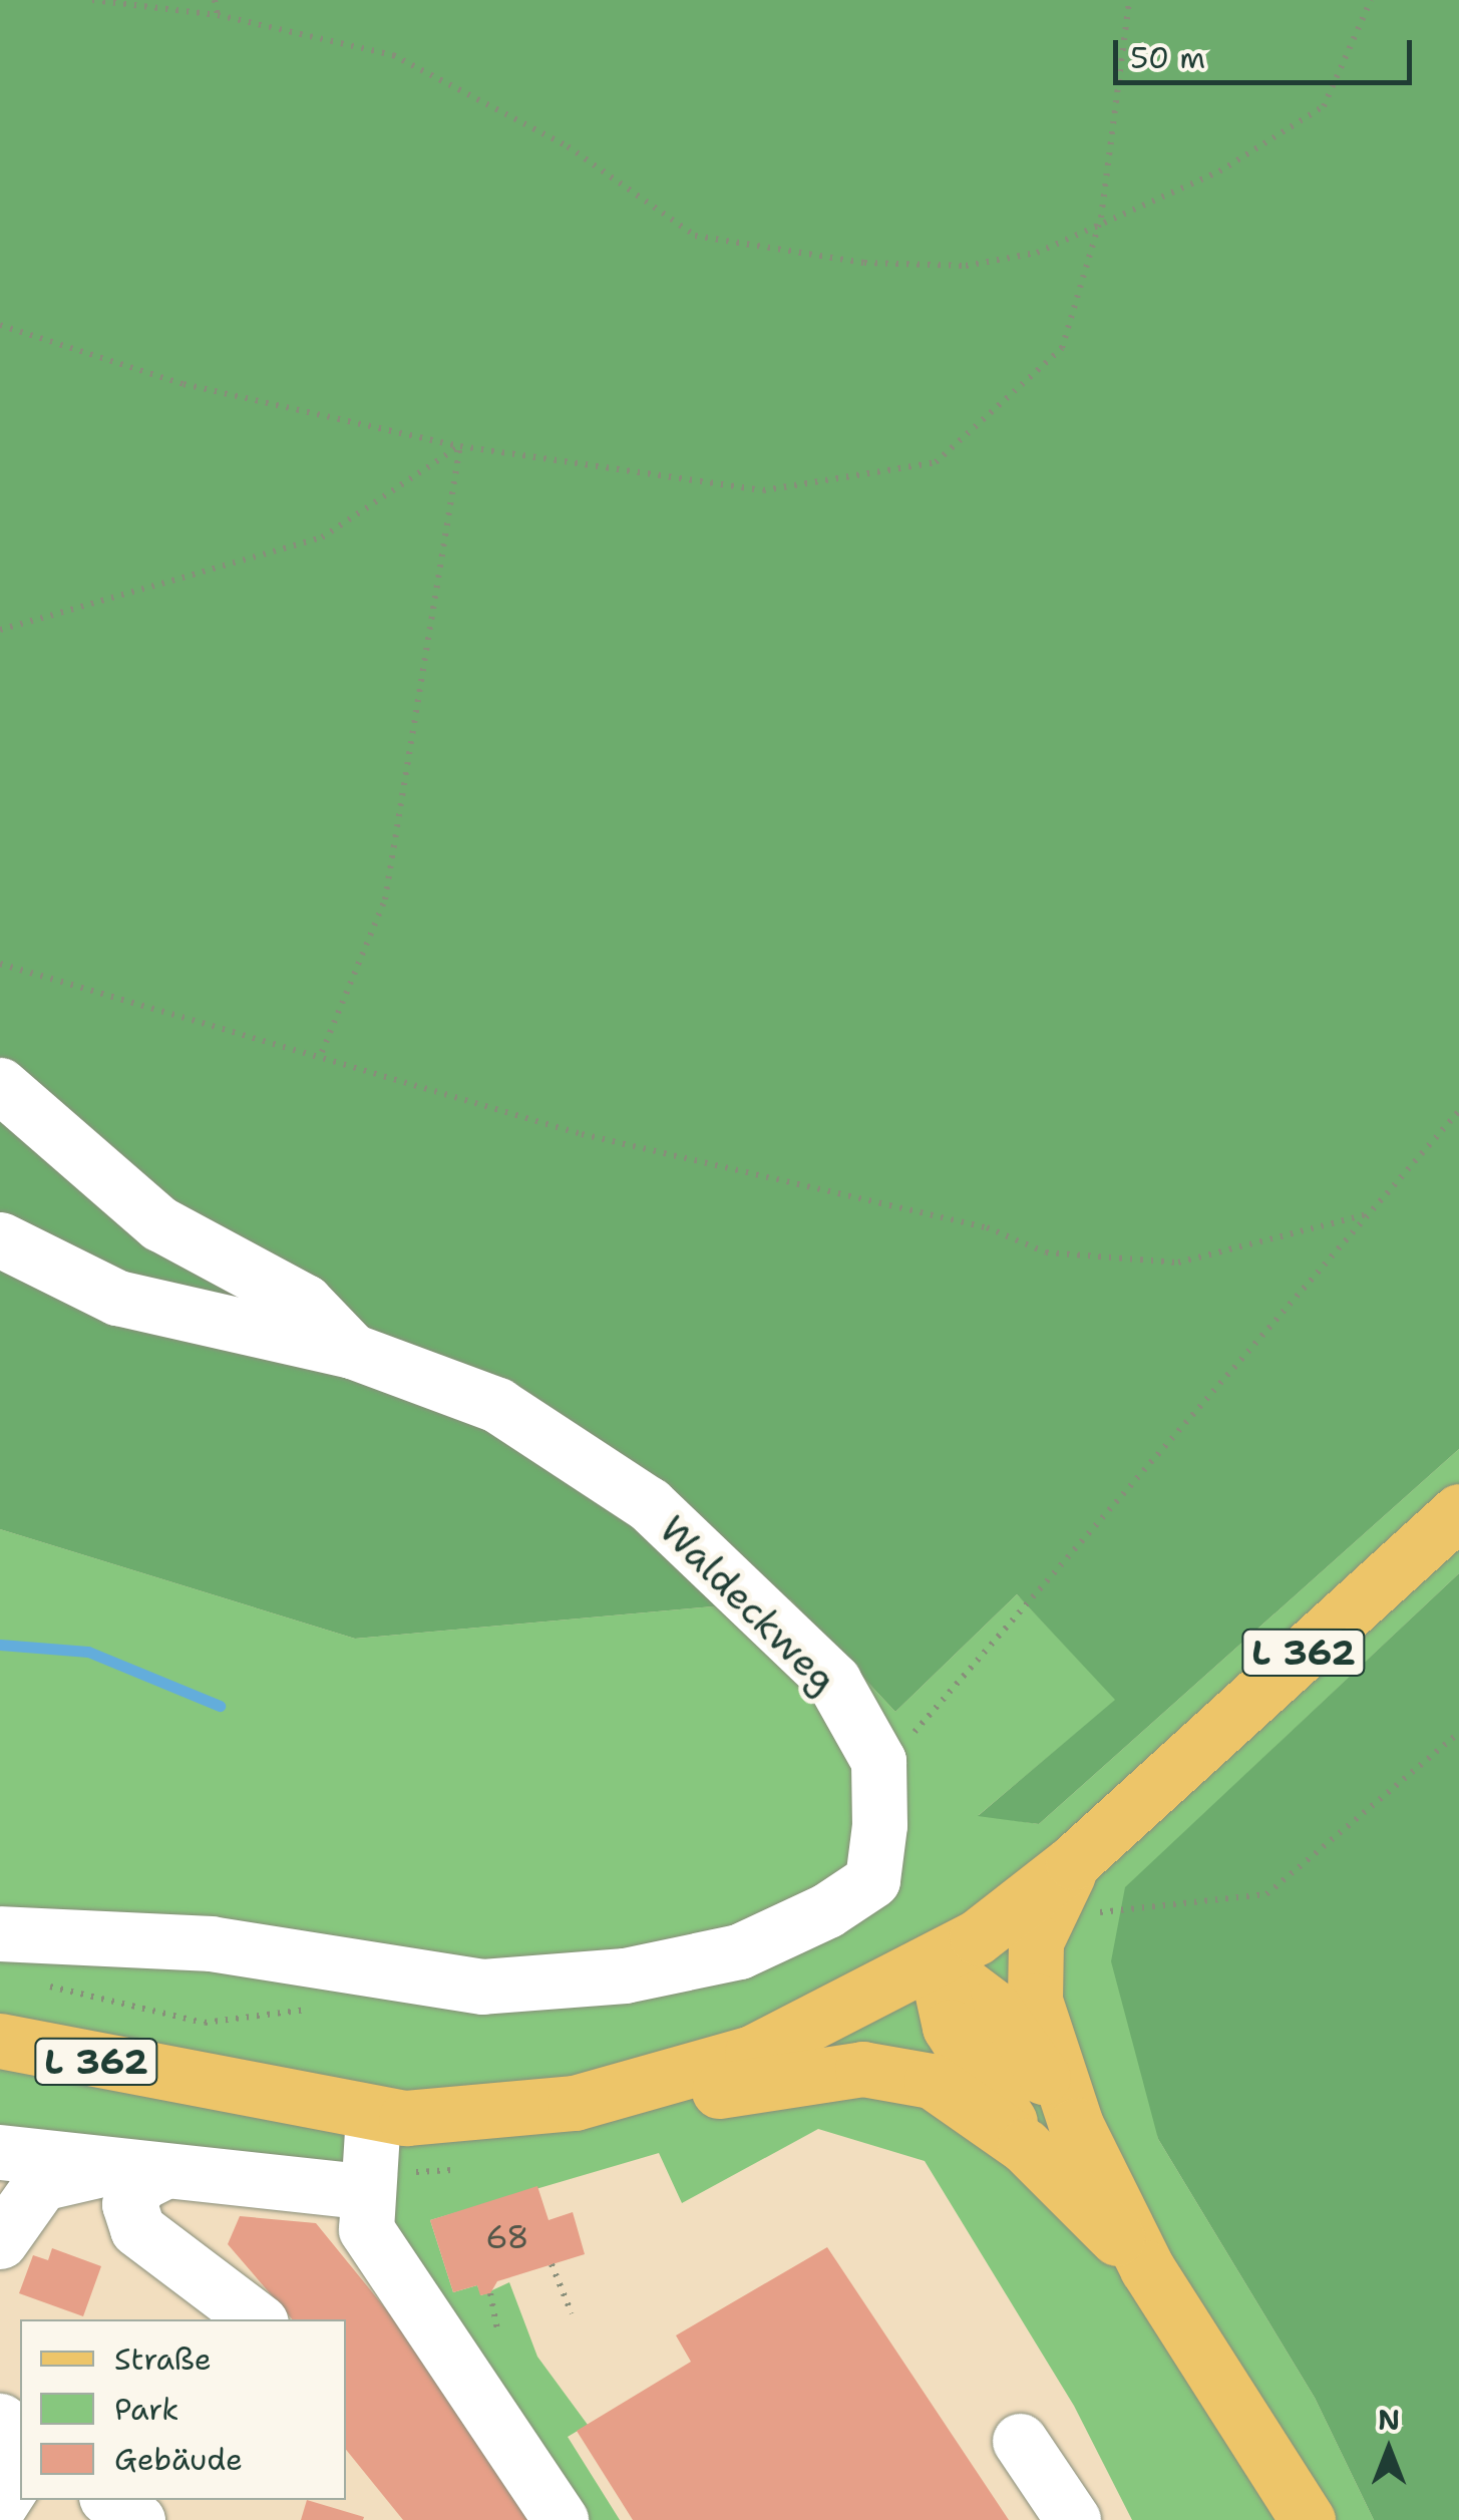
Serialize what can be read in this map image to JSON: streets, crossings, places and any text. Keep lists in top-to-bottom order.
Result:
{
  "streets": {
    "main road": ["L 362"],
    "street": ["Waldeckweg"]
  },
  "house_numbers": ["68"],
  "legend": ["Straße", "Park", "Gebäude"],
  "scale_bar": "50 m",
  "north": "top"
}
